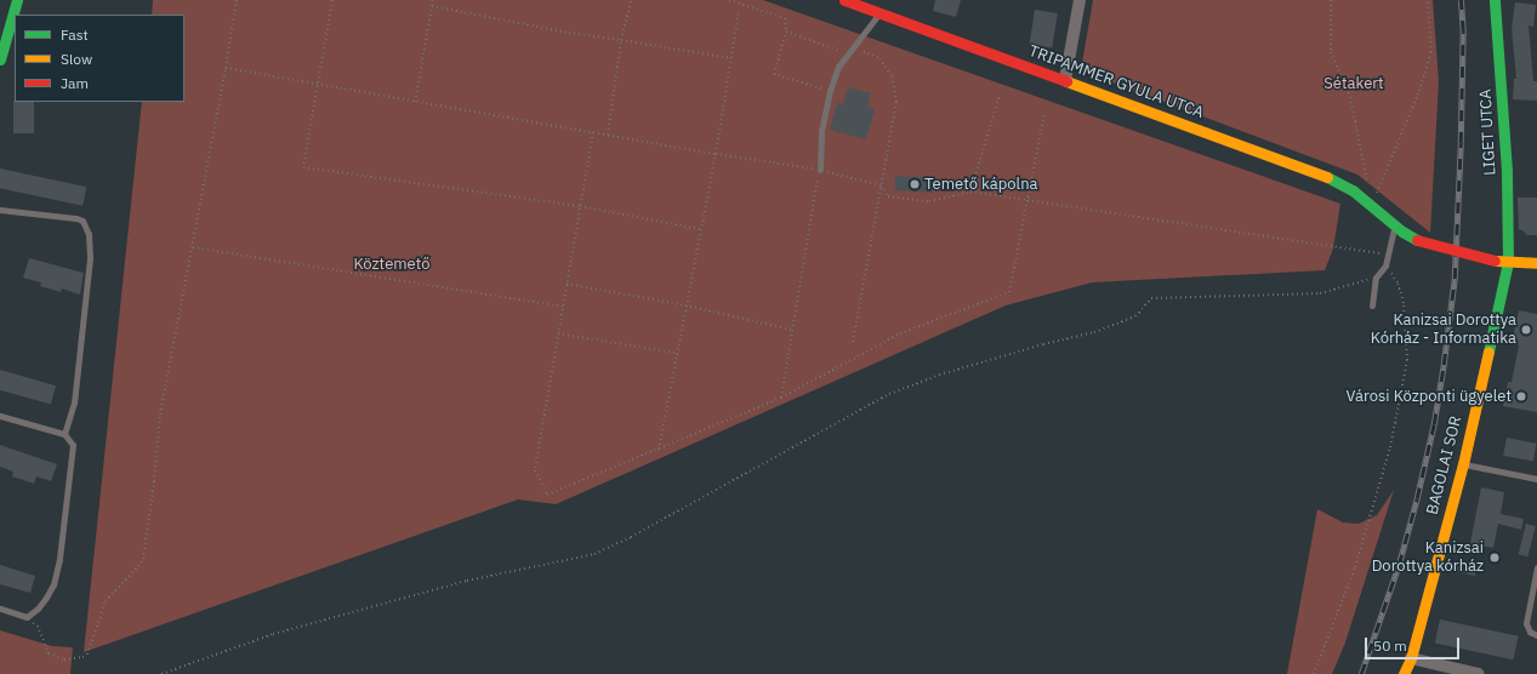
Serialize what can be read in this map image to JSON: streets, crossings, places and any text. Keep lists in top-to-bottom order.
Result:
{
  "streets": {
    "street": ["TRIPAMMER GYULA UTCA", "LIGET UTCA", "BAGOLAI SOR"]
  },
  "crossings": [
    ["TRIPAMMER GYULA UTCA", "LIGET UTCA"],
    ["TRIPAMMER GYULA UTCA", "BAGOLAI SOR"],
    ["LIGET UTCA", "BAGOLAI SOR"]
  ],
  "parks": ["Sétakert", "Köztemető"],
  "places": [
    "Temető kápolna",
    "Kanizsai Dorottya Kórház - Informatika",
    "Városi Központi ügyelet",
    "Kanizsai Dorottya kórház"
  ],
  "legend": ["Fast", "Slow", "Jam"],
  "scale_bar": "50 m"
}
